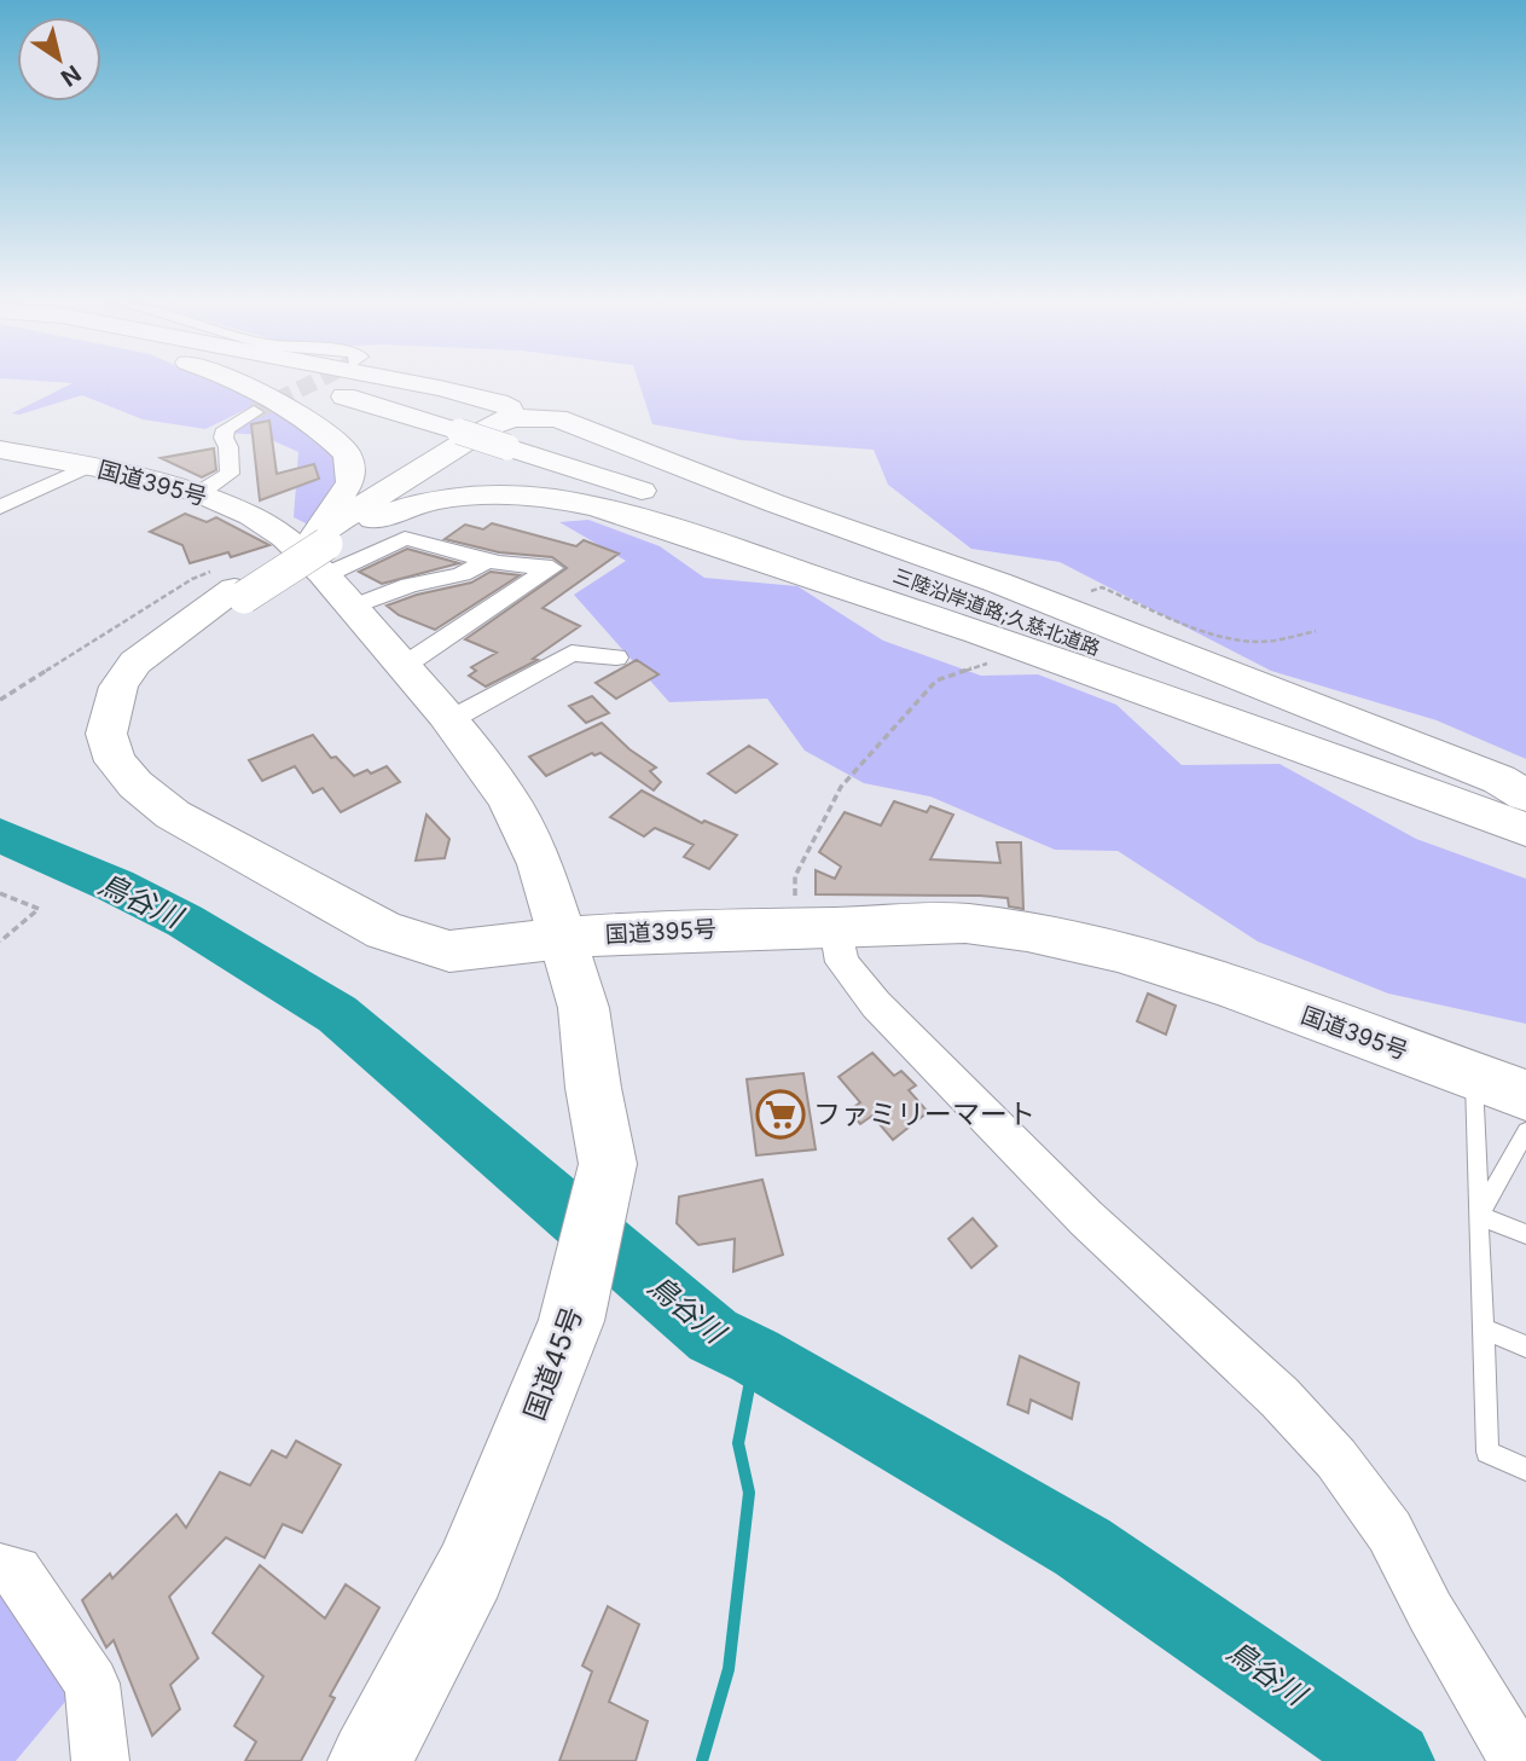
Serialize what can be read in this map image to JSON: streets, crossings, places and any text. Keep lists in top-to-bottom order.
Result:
{
  "streets": {
    "highway": ["国道395号", "三陸沿岸道路;久慈北道路", "国道45号"]
  },
  "crossings": [
    ["国道395号", "国道45号"]
  ],
  "water": ["鳥谷川"],
  "places": {
    "supermarket": ["ファミリーマート"]
  },
  "north": "bottom right"
}
